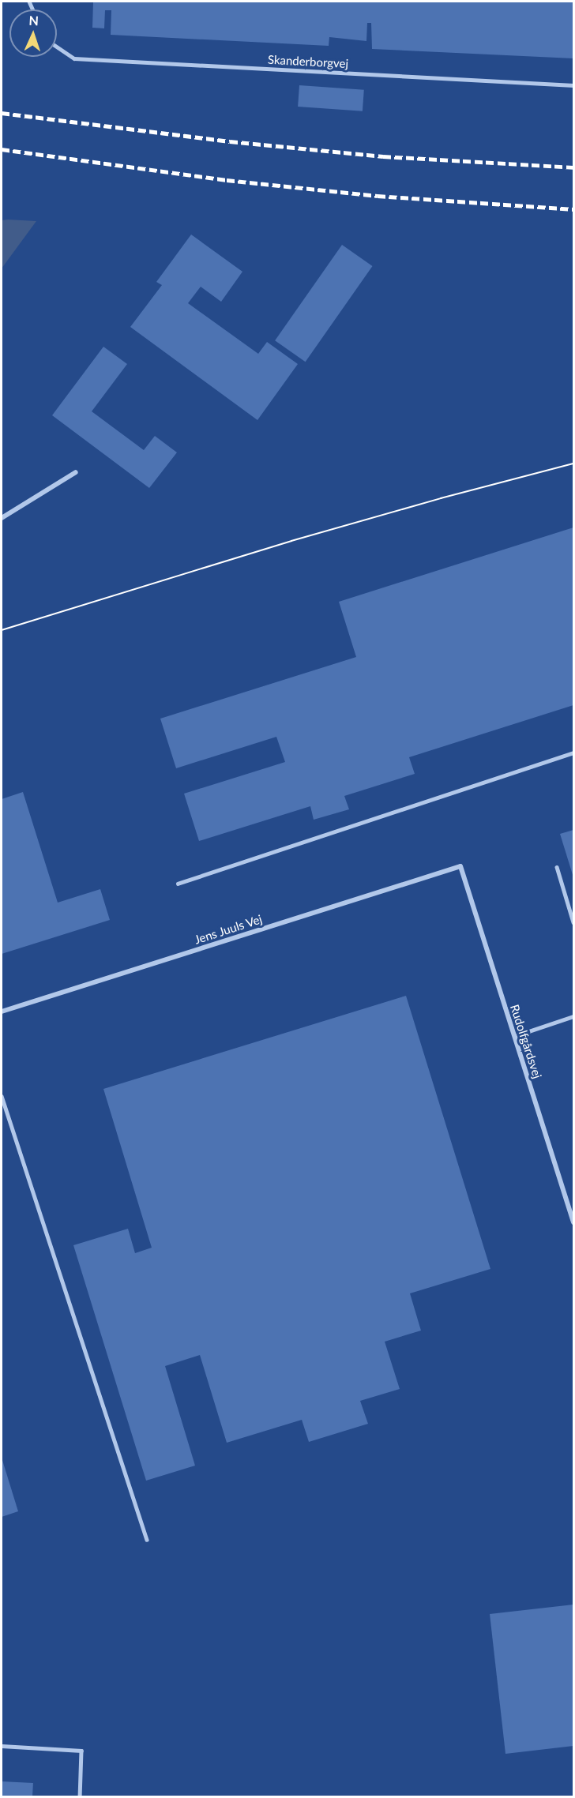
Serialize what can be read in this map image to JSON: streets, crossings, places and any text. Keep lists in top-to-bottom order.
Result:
{
  "streets": {
    "street": ["Jens Juuls Vej", "Rudolfgårdsvej"],
    "lane": ["Skanderborgvej"]
  },
  "crossings": [
    ["Jens Juuls Vej", "Rudolfgårdsvej"]
  ],
  "north": "top"
}
